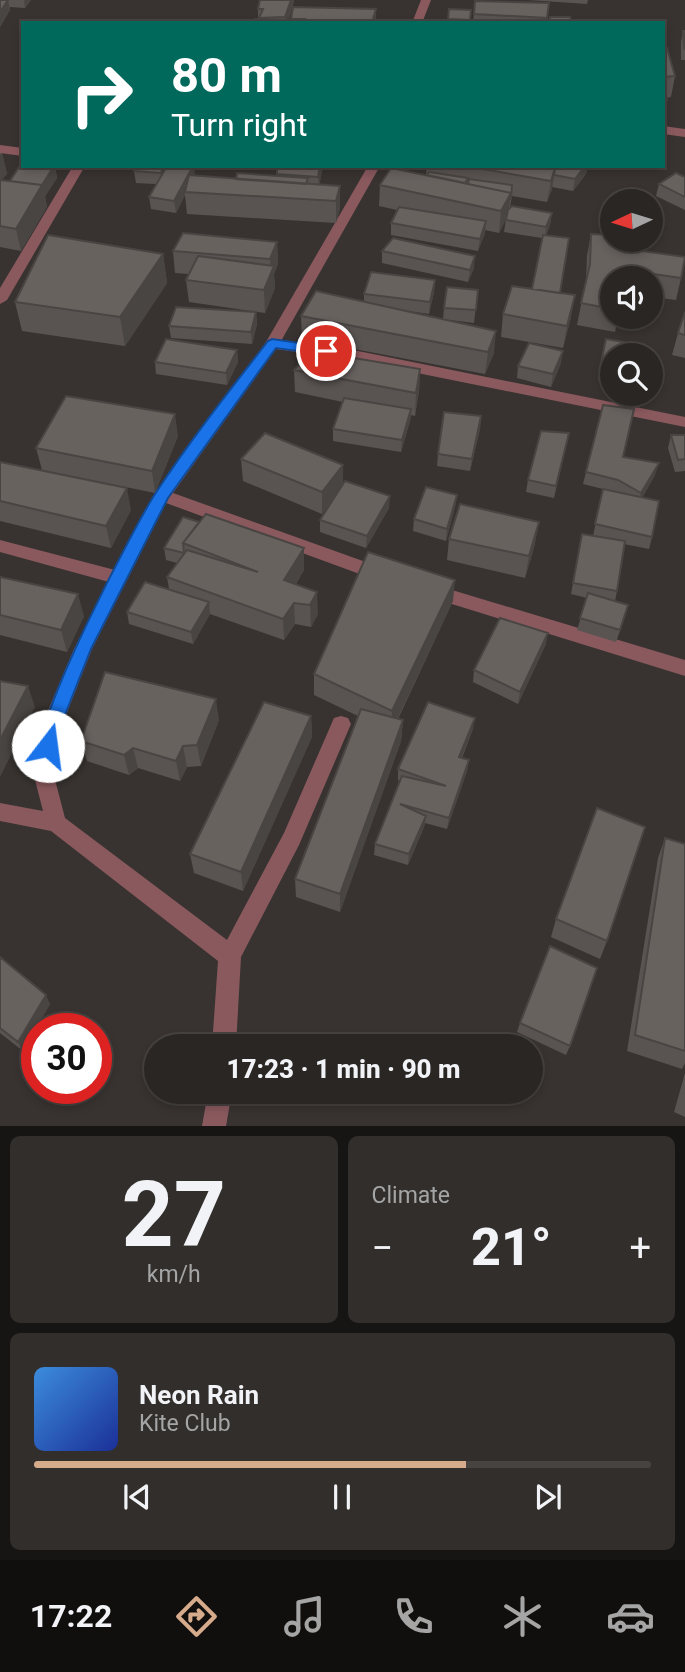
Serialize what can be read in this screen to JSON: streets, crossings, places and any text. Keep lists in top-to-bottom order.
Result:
{
  "north": "left",
  "page": {
    "turn": ["80 m", "Turn right"],
    "limit": "30",
    "trip": "17:23 · 1 min · 90 m",
    "tile": [
      ["27", "km/h"],
      "Climate"
    ],
    "heat": ["−", "21°", "+"],
    "song": ["Neon Rain", "Kite Club"],
    "tabs": "17:22"
  }
}
